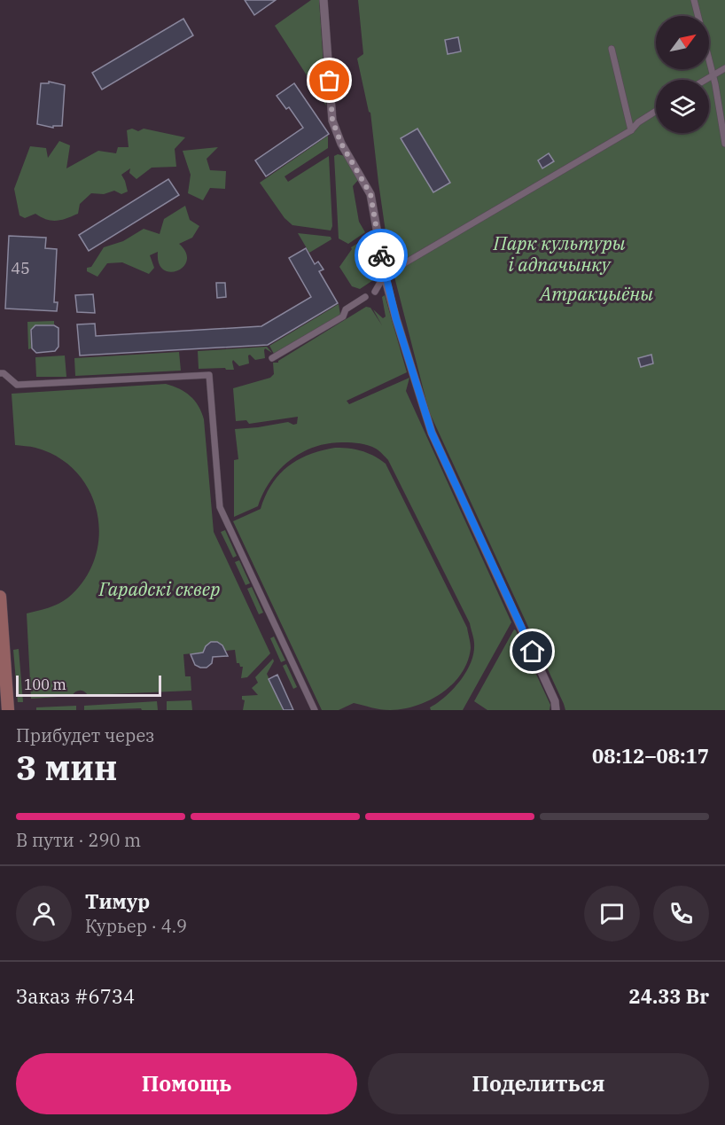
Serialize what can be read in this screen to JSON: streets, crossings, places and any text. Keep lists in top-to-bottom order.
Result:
{
  "parks": ["Парк культуры і адпачынку", "Атракцыёны", "Гарадскі сквер"],
  "house_numbers": ["45"],
  "scale_bar": "100 m",
  "north": "top right",
  "page": {
    "scale": "100 m",
    "heading": ["3 мин", "Прибудет через", "08:12–08:17"],
    "panel": [
      "Тимур",
      "Курьер · 4.9",
      "Заказ #6734",
      "24.33 Br"
    ],
    "bar": "В пути · 290 m",
    "buttons": ["Помощь", "Поделиться"]
  }
}
